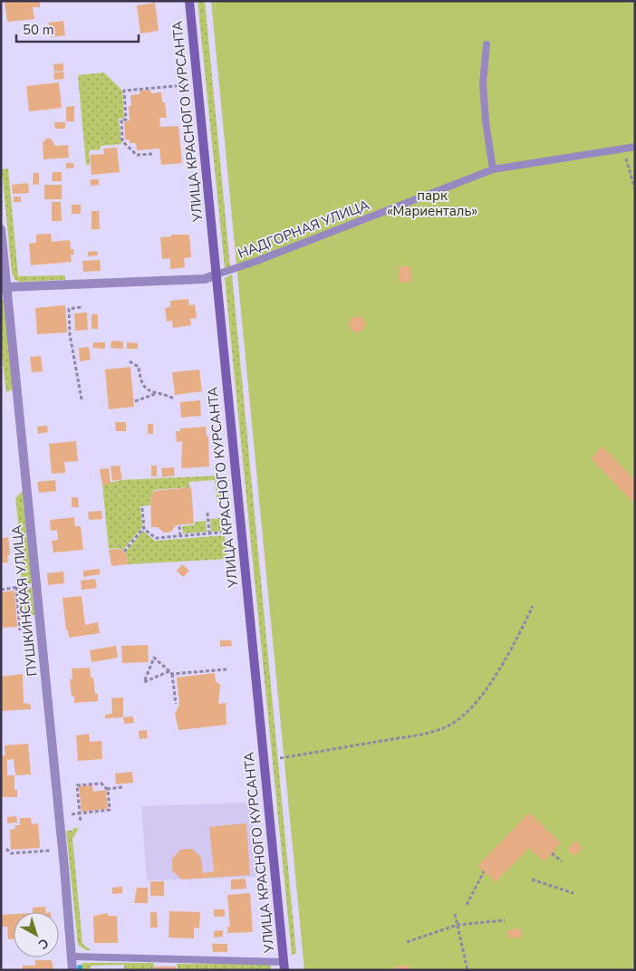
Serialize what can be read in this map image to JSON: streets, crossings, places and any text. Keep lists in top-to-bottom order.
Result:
{
  "streets": {
    "street": ["УЛИЦА КРАСНОГО КУРСАНТА", "ПУШКИНСКАЯ УЛИЦА"],
    "lane": ["НАДГОРНАЯ УЛИЦА"]
  },
  "crossings": [
    ["УЛИЦА КРАСНОГО КУРСАНТА", "НАДГОРНАЯ УЛИЦА"]
  ],
  "parks": ["парк «Мариенталь»"],
  "scale_bar": "50 m",
  "north": "bottom right"
}
